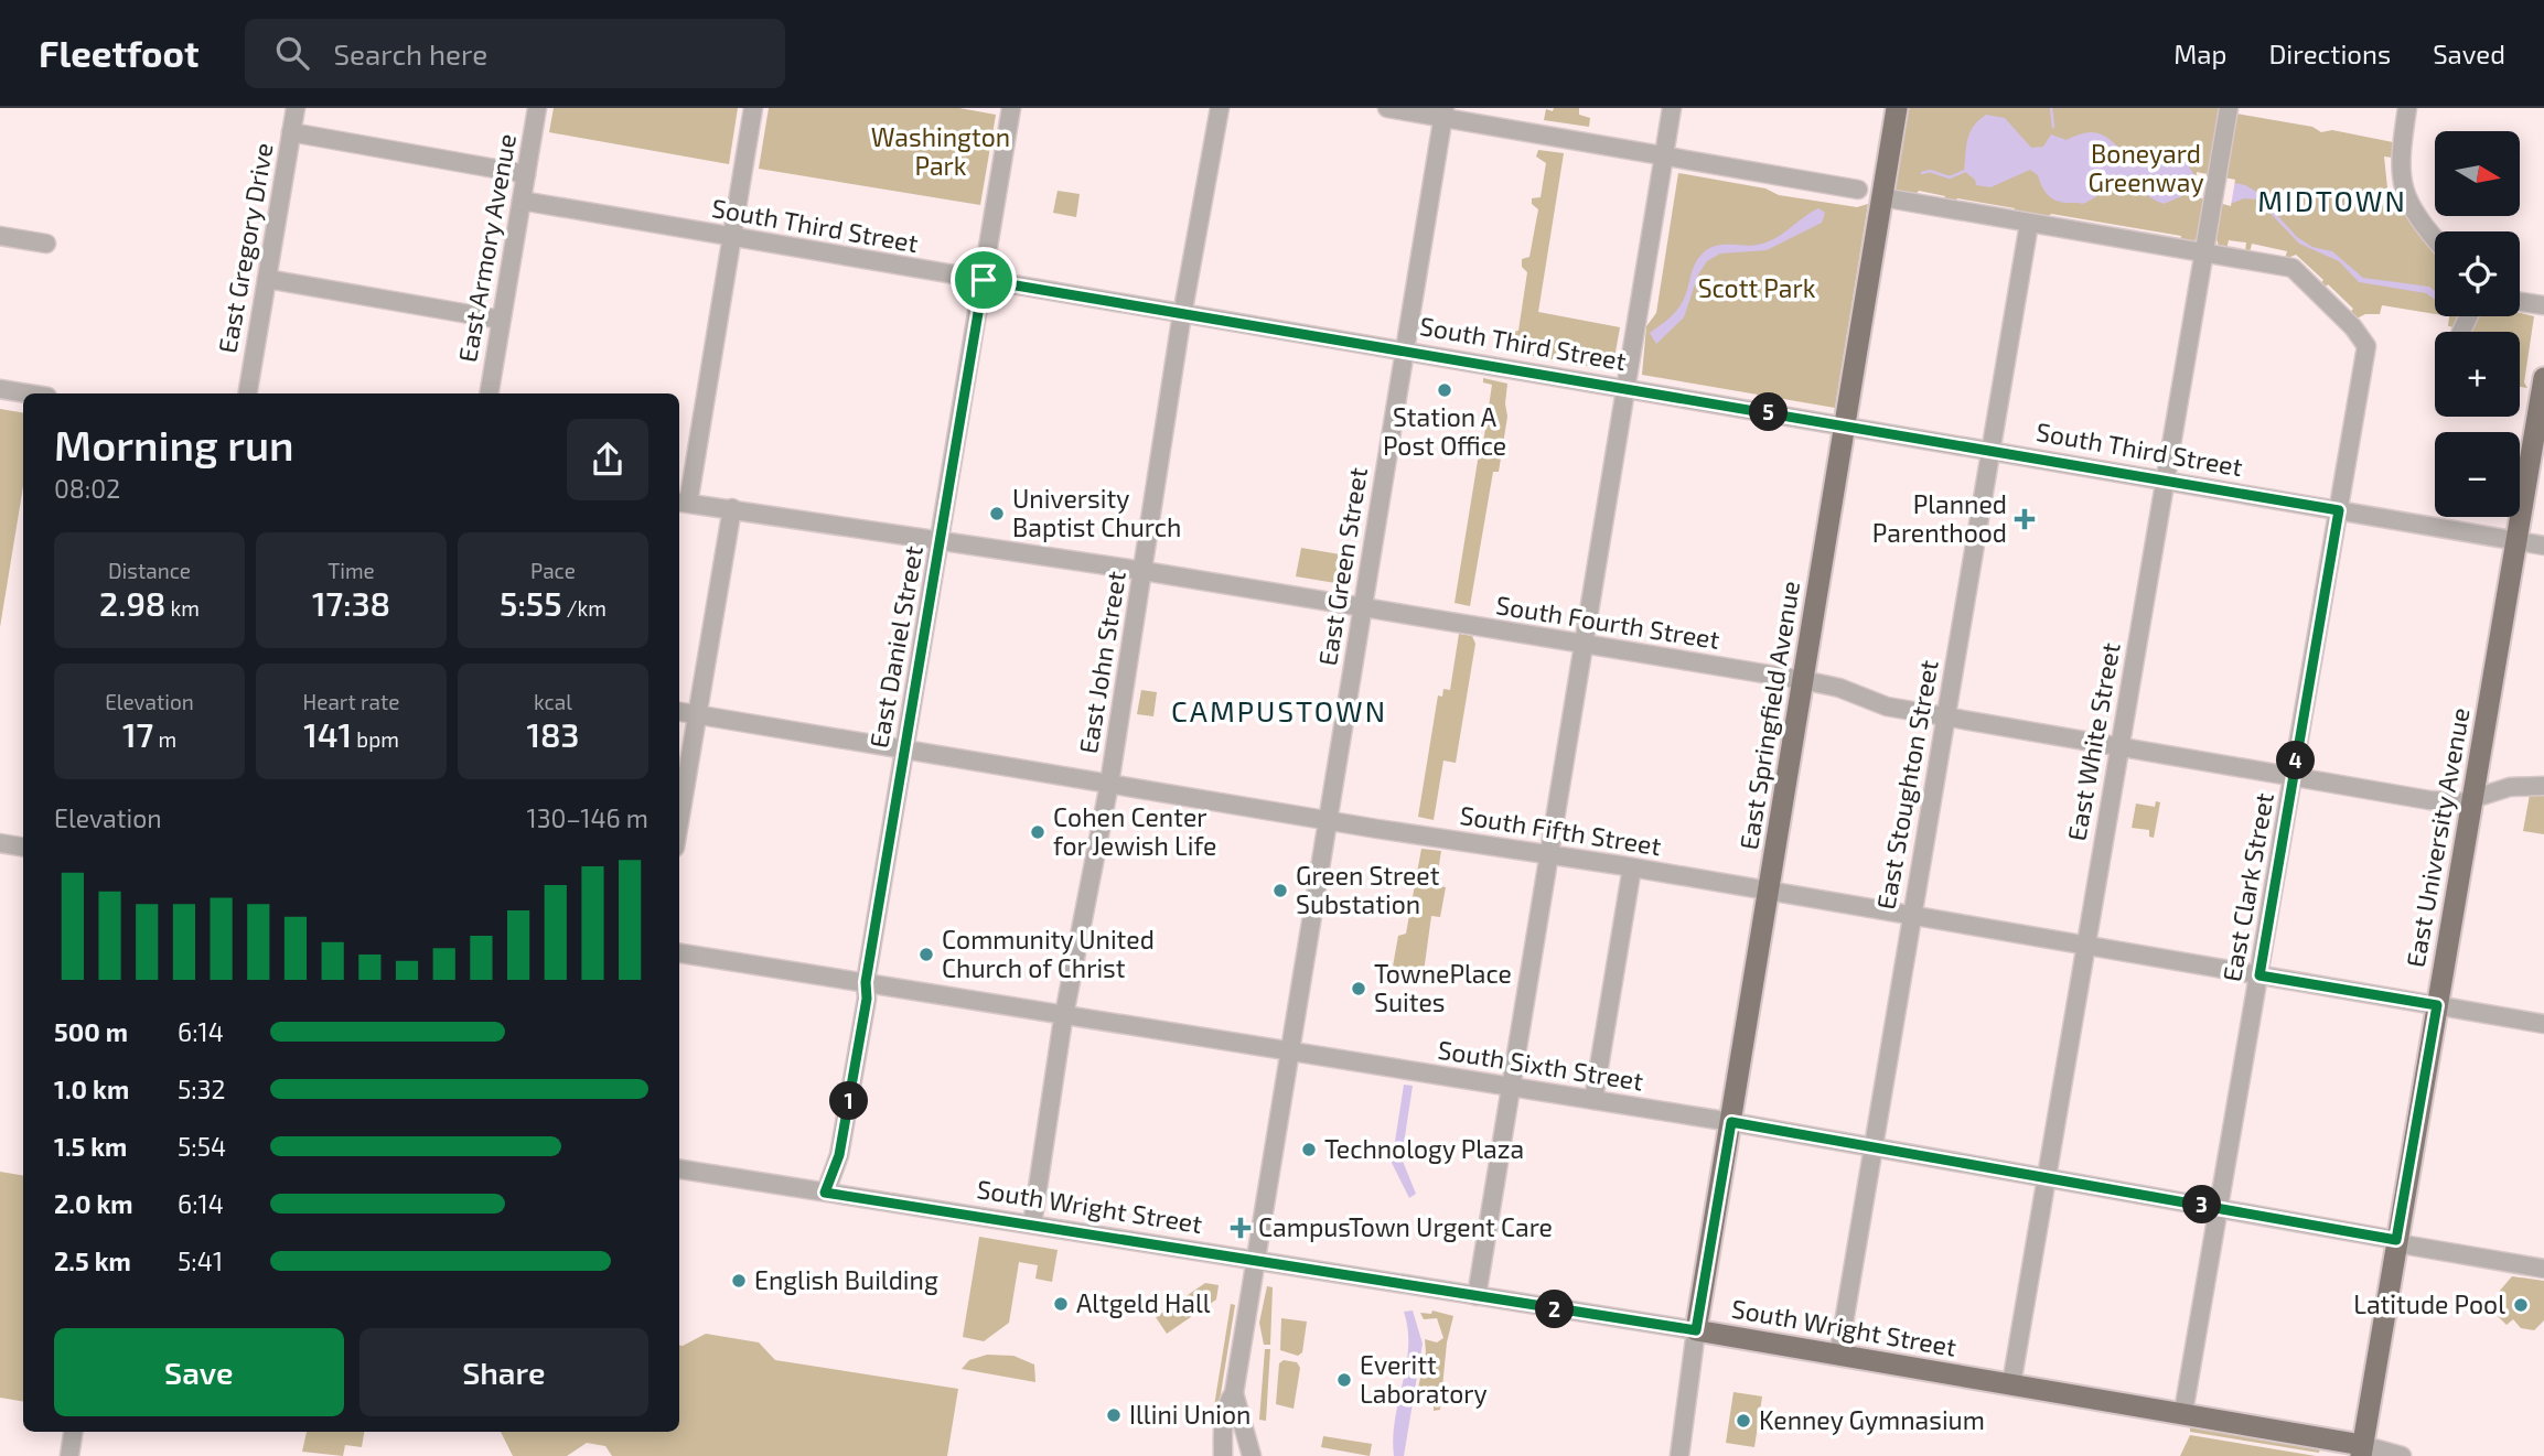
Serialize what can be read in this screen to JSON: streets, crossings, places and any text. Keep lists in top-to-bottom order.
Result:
{
  "streets": {
    "main road": ["East Springfield Avenue", "East University Avenue", "South Wright Street"],
    "street": [
      "South Third Street",
      "East Gregory Drive",
      "East Armory Avenue",
      "East Green Street",
      "South Fourth Street",
      "East Daniel Street",
      "East John Street",
      "East White Street",
      "East Stoughton Street",
      "South Fifth Street",
      "East Clark Street",
      "South Sixth Street"
    ]
  },
  "crossings": [
    ["South Third Street", "East Armory Avenue"],
    ["South Third Street", "East Green Street"],
    ["South Third Street", "East Daniel Street"],
    ["South Third Street", "East John Street"],
    ["South Third Street", "East Springfield Avenue"],
    ["South Third Street", "East White Street"],
    ["South Third Street", "East Stoughton Street"],
    ["South Third Street", "East University Avenue"],
    ["South Third Street", "East Clark Street"],
    ["East Green Street", "South Fourth Street"],
    ["East Green Street", "South Fifth Street"],
    ["East Green Street", "South Sixth Street"],
    ["East Green Street", "South Wright Street"],
    ["South Fourth Street", "East Daniel Street"],
    ["South Fourth Street", "East John Street"],
    ["South Fourth Street", "East Springfield Avenue"],
    ["South Fourth Street", "East White Street"],
    ["South Fourth Street", "East Stoughton Street"],
    ["South Fourth Street", "East University Avenue"],
    ["South Fourth Street", "East Clark Street"],
    ["East Daniel Street", "South Fifth Street"],
    ["East Daniel Street", "South Sixth Street"],
    ["East Daniel Street", "South Wright Street"],
    ["East John Street", "South Fifth Street"],
    ["East John Street", "South Sixth Street"],
    ["East John Street", "South Wright Street"],
    ["East Springfield Avenue", "South Fifth Street"],
    ["East Springfield Avenue", "South Sixth Street"],
    ["East Springfield Avenue", "South Wright Street"],
    ["East White Street", "South Fifth Street"],
    ["East White Street", "East Clark Street"],
    ["East White Street", "South Sixth Street"],
    ["East White Street", "South Wright Street"],
    ["East Stoughton Street", "South Fifth Street"],
    ["East Stoughton Street", "South Sixth Street"],
    ["East Stoughton Street", "South Wright Street"],
    ["South Fifth Street", "East University Avenue"],
    ["South Fifth Street", "East Clark Street"],
    ["East University Avenue", "South Sixth Street"],
    ["East University Avenue", "South Wright Street"],
    ["East Clark Street", "South Sixth Street"],
    ["East Clark Street", "South Wright Street"]
  ],
  "districts": ["MIDTOWN", "CAMPUSTOWN"],
  "parks": ["Washington Park", "Boneyard Greenway", "Scott Park"],
  "places": {
    "other": [
      "Station A Post Office",
      "University Baptist Church",
      "Cohen Center for Jewish Life",
      "Green Street Substation",
      "Community United Church of Christ",
      "TownePlace Suites",
      "Technology Plaza",
      "English Building",
      "Altgeld Hall",
      "Latitude Pool",
      "Everitt Laboratory",
      "Illini Union",
      "Kenney Gymnasium"
    ],
    "health": ["Planned Parenthood", "CampusTown Urgent Care"]
  },
  "north": "right",
  "page": {
    "header": "Fleetfoot",
    "search": "Search here",
    "nav": ["Map", "Directions", "Saved"],
    "map_buttons": ["+", "−"],
    "pins": [
      "5",
      "4",
      "1",
      "3",
      "2"
    ],
    "heading": ["Morning run", "08:02"],
    "stats": [
      ["Distance", "2.98 km"],
      ["Time", "17:38"],
      ["Pace", "5:55 /km"],
      ["Elevation", "17 m"],
      ["Heart rate", "141 bpm"],
      ["kcal", "183"]
    ],
    "chart": ["Elevation", "130–146 m"],
    "list": [
      {
        "name": "500 m",
        "note": "6:14"
      },
      {
        "name": "1.0 km",
        "note": "5:32"
      },
      {
        "name": "1.5 km",
        "note": "5:54"
      },
      {
        "name": "2.0 km",
        "note": "6:14"
      },
      {
        "name": "2.5 km",
        "note": "5:41"
      }
    ],
    "buttons": ["Save", "Share"]
  }
}
